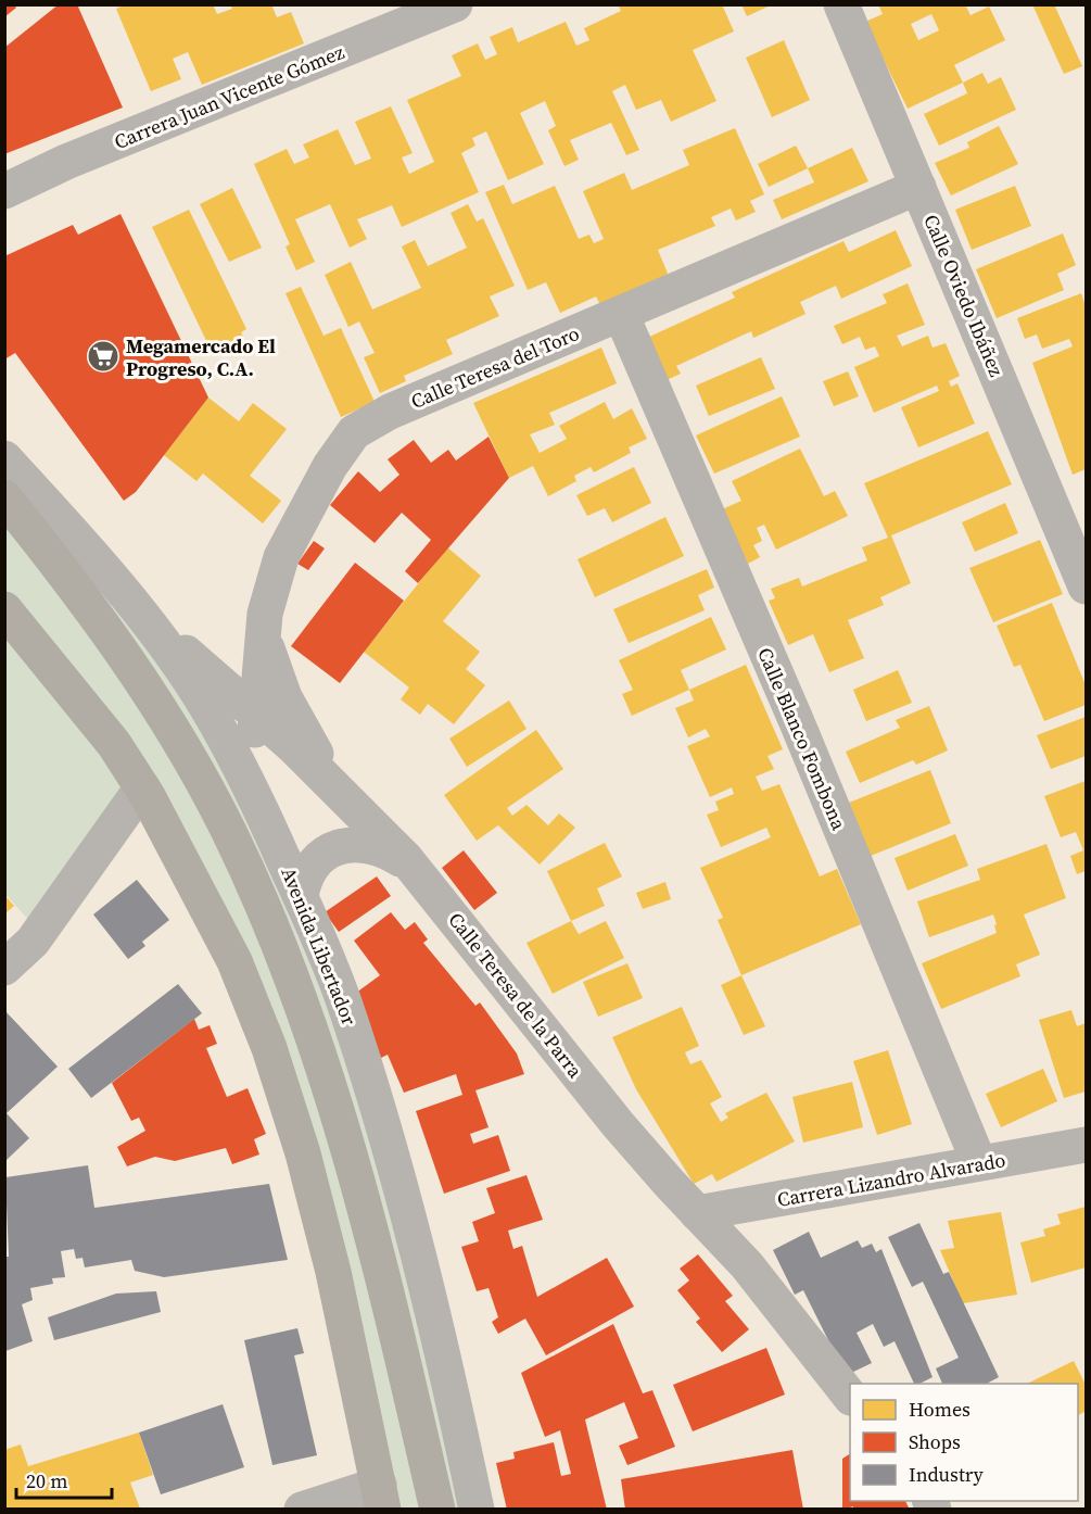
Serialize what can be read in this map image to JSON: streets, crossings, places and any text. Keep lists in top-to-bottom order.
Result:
{
  "streets": {
    "main road": ["Avenida Libertador"],
    "street": [
      "Carrera Juan Vicente Gómez",
      "Calle Oviedo Ibáñez",
      "Calle Teresa del Toro",
      "Calle Blanco Fombona",
      "Calle Teresa de la Parra",
      "Carrera Lizandro Alvarado"
    ]
  },
  "crossings": [
    ["Calle Oviedo Ibáñez", "Calle Teresa del Toro"],
    ["Calle Teresa del Toro", "Calle Blanco Fombona"],
    ["Calle Teresa del Toro", "Avenida Libertador"],
    ["Calle Teresa del Toro", "Calle Teresa de la Parra"],
    ["Calle Blanco Fombona", "Carrera Lizandro Alvarado"],
    ["Avenida Libertador", "Calle Teresa de la Parra"],
    ["Calle Teresa de la Parra", "Carrera Lizandro Alvarado"]
  ],
  "places": {
    "supermarket": ["Megamercado El Progreso, C.A."]
  },
  "legend": ["Homes", "Shops", "Industry"],
  "scale_bar": "20 m"
}
